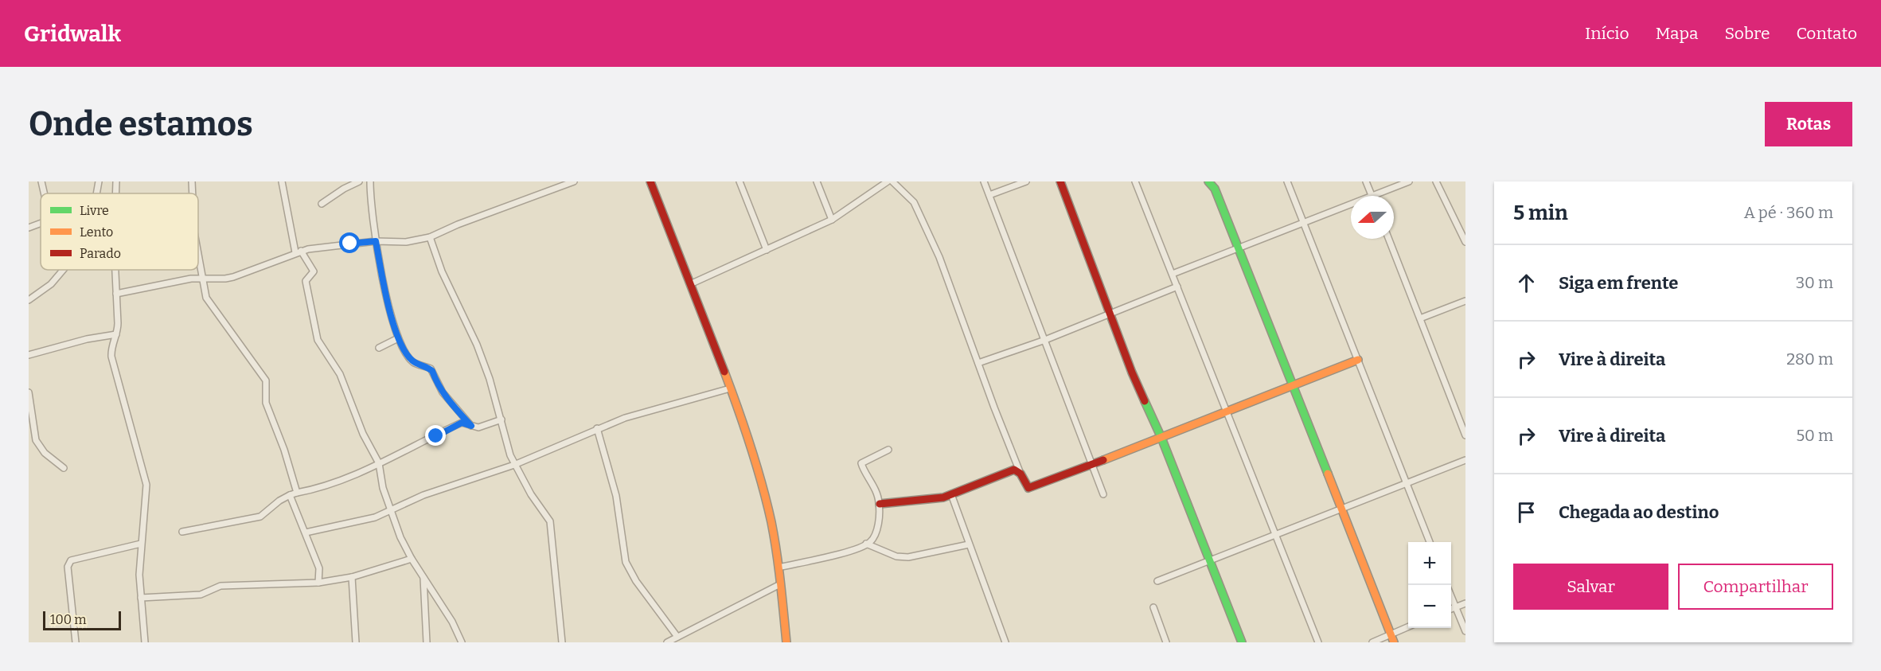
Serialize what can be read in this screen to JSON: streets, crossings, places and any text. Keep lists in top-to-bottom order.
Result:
{
  "legend": ["Livre", "Lento", "Parado"],
  "scale_bar": "100 m",
  "north": "left",
  "page": {
    "header": "Gridwalk",
    "nav": [
      "Início",
      "Mapa",
      "Sobre",
      "Contato"
    ],
    "buttons": [
      "Rotas",
      ["Salvar", "Compartilhar"]
    ],
    "title": "Onde estamos",
    "heading": ["5 min", "A pé · 360 m"],
    "list": [
      ["Siga em frente", "30 m"],
      ["Vire à direita", "280 m"],
      ["Vire à direita", "50 m"],
      "Chegada ao destino"
    ],
    "map_buttons": ["+", "−"],
    "scale": "100 m"
  }
}
